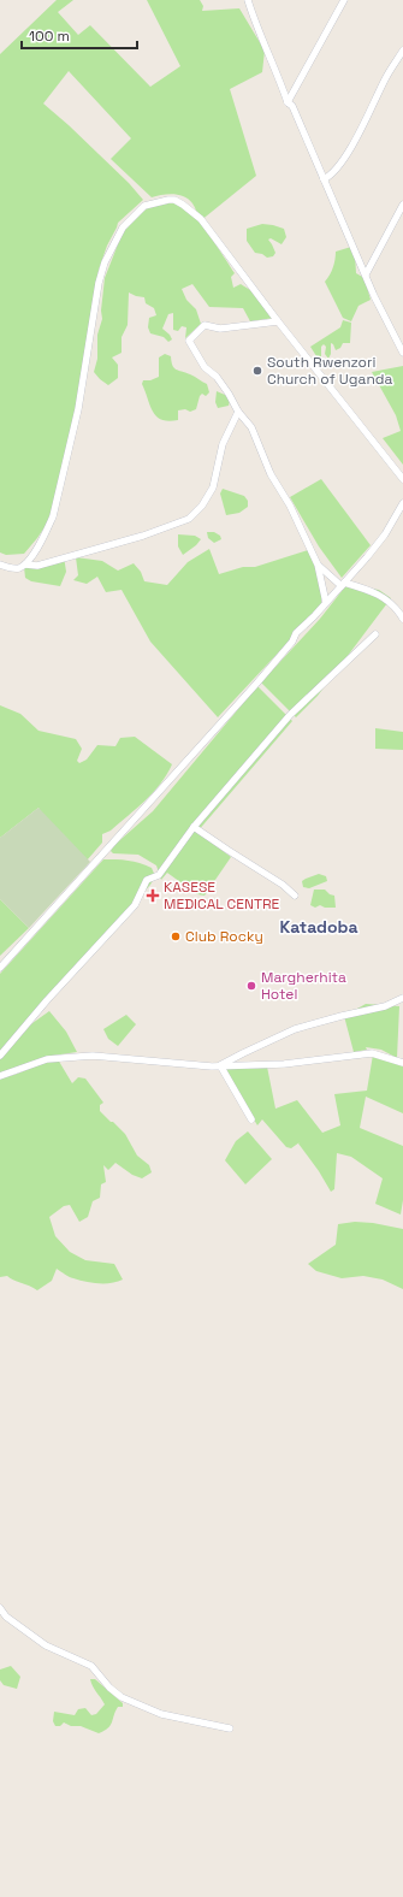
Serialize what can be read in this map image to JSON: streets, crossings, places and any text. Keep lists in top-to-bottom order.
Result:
{
  "districts": ["Katadoba"],
  "places": {
    "other": ["South Rwenzori Church of Uganda", "Club Rocky", "Margherhita Hotel"],
    "health": ["KASESE MEDICAL CENTRE"]
  },
  "scale_bar": "100 m"
}
